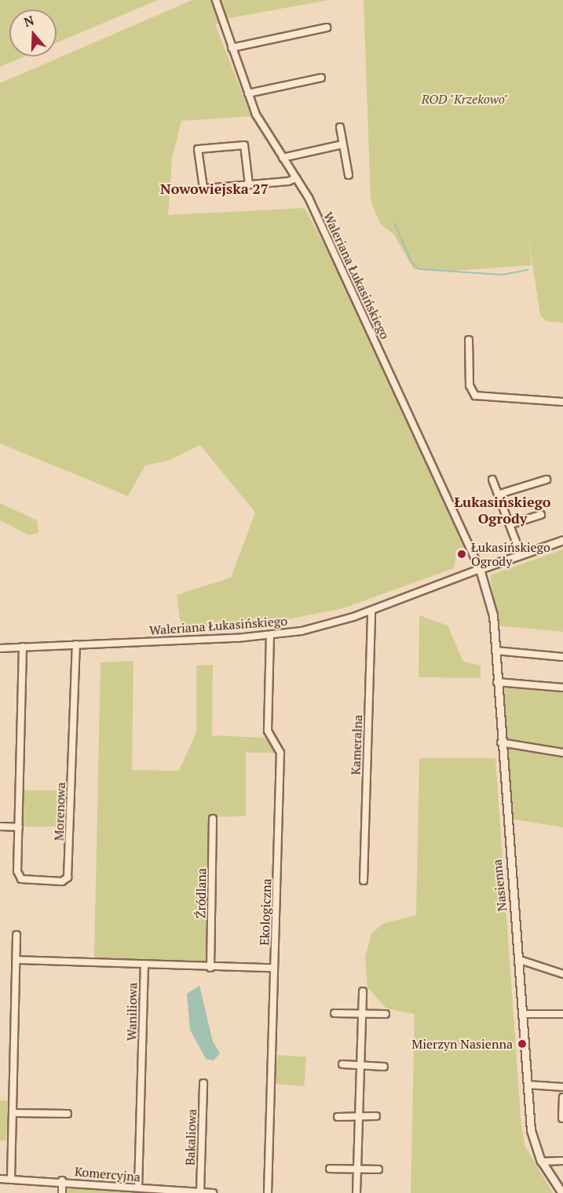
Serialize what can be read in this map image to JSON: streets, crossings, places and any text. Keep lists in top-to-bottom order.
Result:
{
  "streets": {
    "street": [
      "Waleriana Łukasińskiego",
      "Kameralna",
      "Morenowa",
      "Nasienna",
      "Źródlana",
      "Ekologiczna",
      "Waniliowa",
      "Bakaliowa",
      "Komercyjna"
    ]
  },
  "crossings": [
    ["Waleriana Łukasińskiego", "Kameralna"],
    ["Waleriana Łukasińskiego", "Morenowa"],
    ["Waleriana Łukasińskiego", "Nasienna"],
    ["Waleriana Łukasińskiego", "Ekologiczna"],
    ["Źródlana", "Waniliowa"],
    ["Ekologiczna", "Waniliowa"],
    ["Waniliowa", "Komercyjna"],
    ["Bakaliowa", "Komercyjna"]
  ],
  "districts": ["Nowowiejska 27", "Łukasińskiego Ogrody"],
  "parks": ["ROD \"Krzekowo\""],
  "places": ["Łukasińskiego Ogrody", "Mierzyn Nasienna"],
  "north": "top"
}
